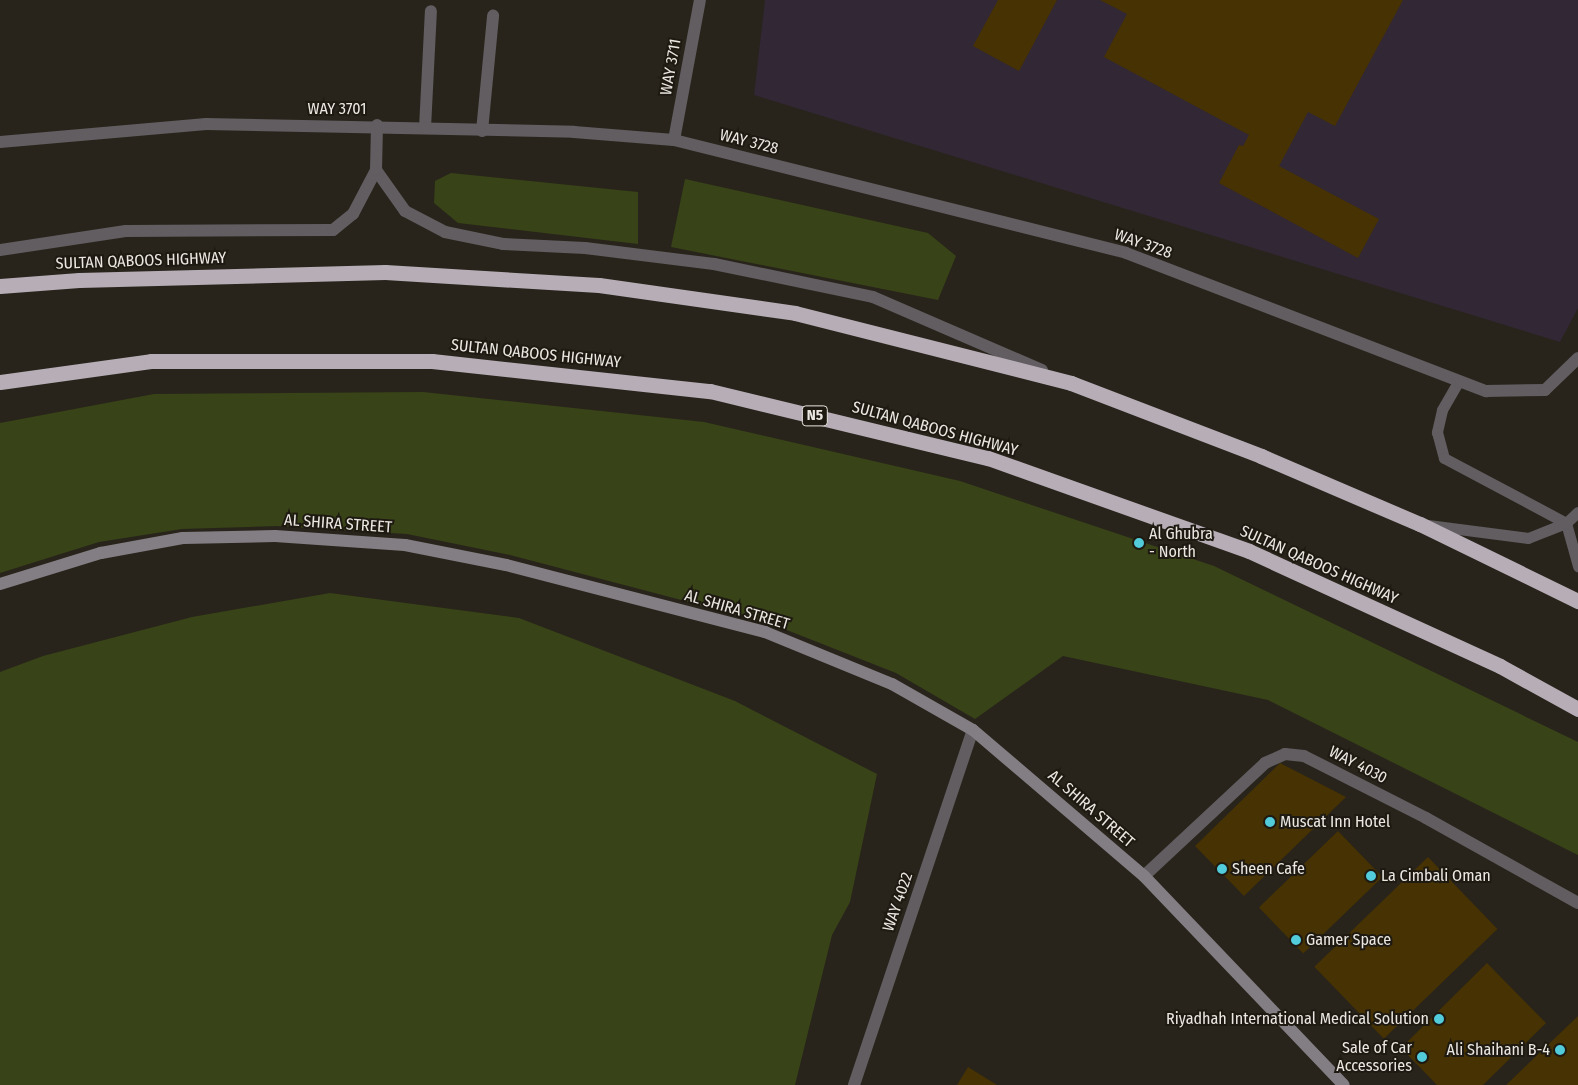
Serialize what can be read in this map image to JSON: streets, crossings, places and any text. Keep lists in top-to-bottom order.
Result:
{
  "streets": {
    "highway": ["SULTAN QABOOS HIGHWAY", "N5"],
    "street": [
      "WAY 3711",
      "WAY 3701",
      "WAY 3728",
      "AL SHIRA STREET",
      "WAY 4030",
      "WAY 4022"
    ]
  },
  "crossings": [
    ["WAY 3711", "WAY 3701"],
    ["WAY 3711", "WAY 3728"],
    ["WAY 3701", "WAY 3728"],
    ["AL SHIRA STREET", "WAY 4030"],
    ["AL SHIRA STREET", "WAY 4022"]
  ],
  "places": [
    "Al Ghubra - North",
    "Muscat Inn Hotel",
    "Sheen Cafe",
    "La Cimbali Oman",
    "Gamer Space",
    "Riyadhah International Medical Solution",
    "Ali Shaihani B-4",
    "Sale of Car Accessories"
  ]
}
